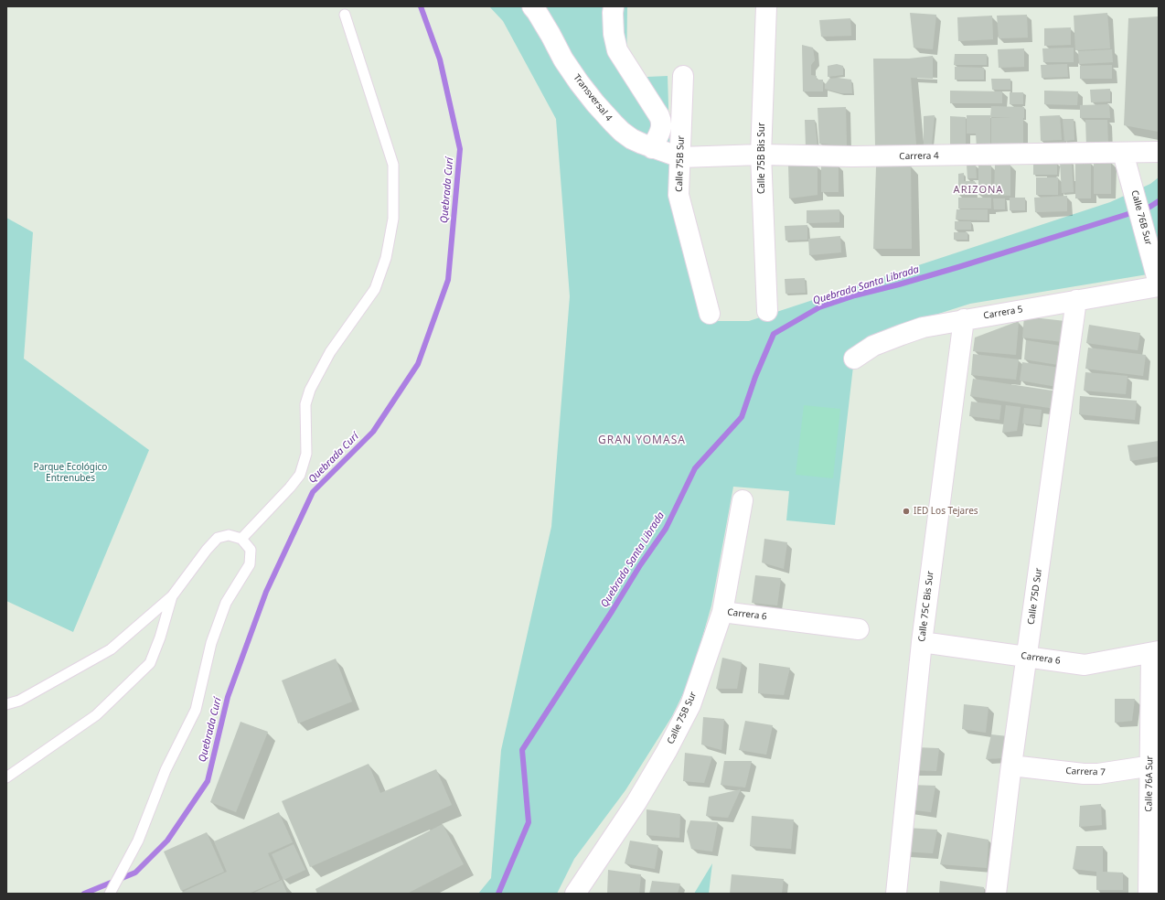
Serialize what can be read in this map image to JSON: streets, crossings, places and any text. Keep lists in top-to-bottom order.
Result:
{
  "streets": {
    "street": [
      "Transversal 4",
      "Carrera 4",
      "Calle 75B Bis Sur",
      "Calle 75B Sur",
      "Calle 76B Sur",
      "Carrera 5",
      "Calle 75D Sur",
      "Calle 75C Bis Sur",
      "Carrera 6",
      "Carrera 7",
      "Calle 76A Sur"
    ]
  },
  "crossings": [
    ["Transversal 4", "Carrera 4"],
    ["Transversal 4", "Calle 75B Sur"],
    ["Carrera 4", "Calle 75B Bis Sur"],
    ["Carrera 4", "Calle 75B Sur"],
    ["Carrera 4", "Calle 76B Sur"],
    ["Calle 75B Sur", "Carrera 6"],
    ["Calle 76B Sur", "Carrera 5"],
    ["Carrera 5", "Calle 75D Sur"],
    ["Carrera 5", "Calle 75C Bis Sur"],
    ["Calle 75D Sur", "Carrera 6"],
    ["Calle 75D Sur", "Carrera 7"],
    ["Calle 75C Bis Sur", "Carrera 6"],
    ["Carrera 6", "Calle 76A Sur"],
    ["Carrera 7", "Calle 76A Sur"]
  ],
  "districts": ["ARIZONA", "GRAN YOMASA"],
  "water": ["Quebrada Curí", "Quebrada Santa Librada"],
  "parks": ["Parque Ecológico Entrenubes"],
  "places": ["IED Los Tejares"]
}
